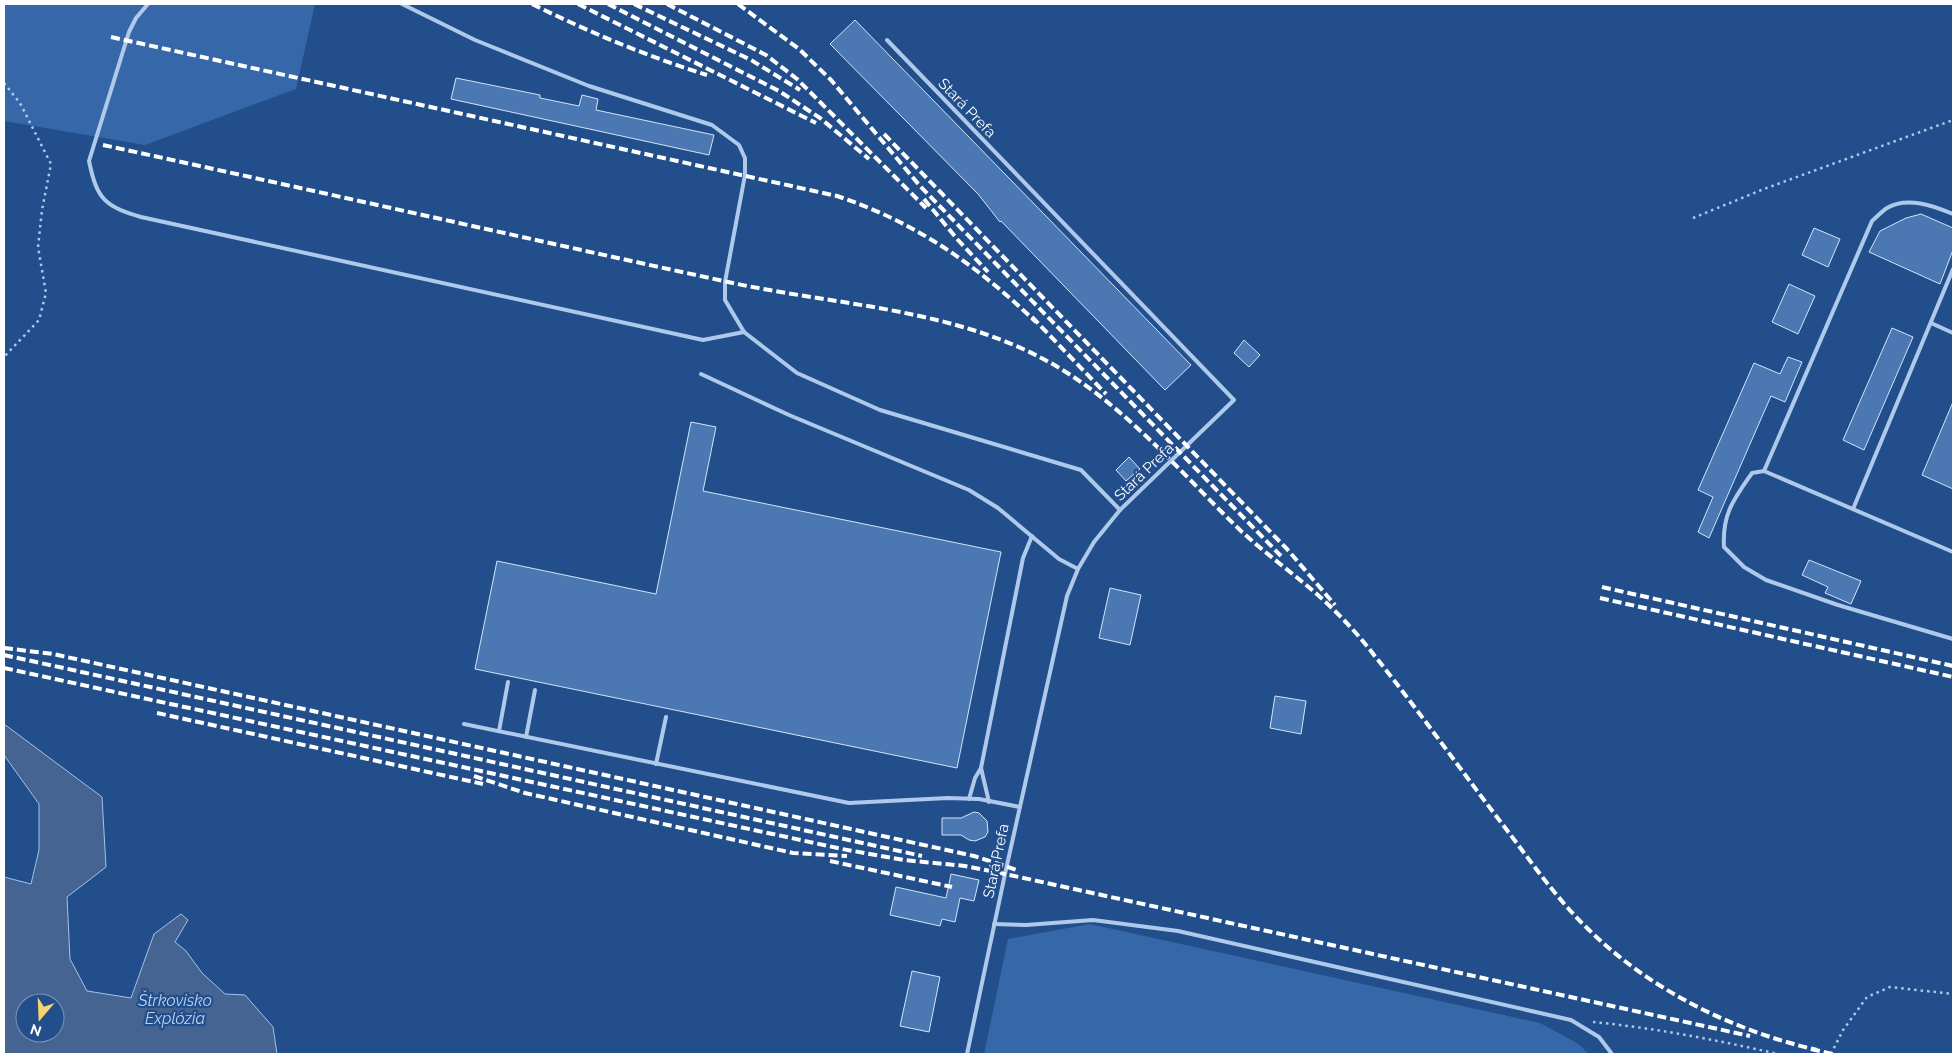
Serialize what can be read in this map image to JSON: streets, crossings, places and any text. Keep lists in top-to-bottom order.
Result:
{
  "streets": {
    "lane": ["Stará Prefa"]
  },
  "water": ["Štrkovisko Explózia"],
  "north": "bottom"
}
